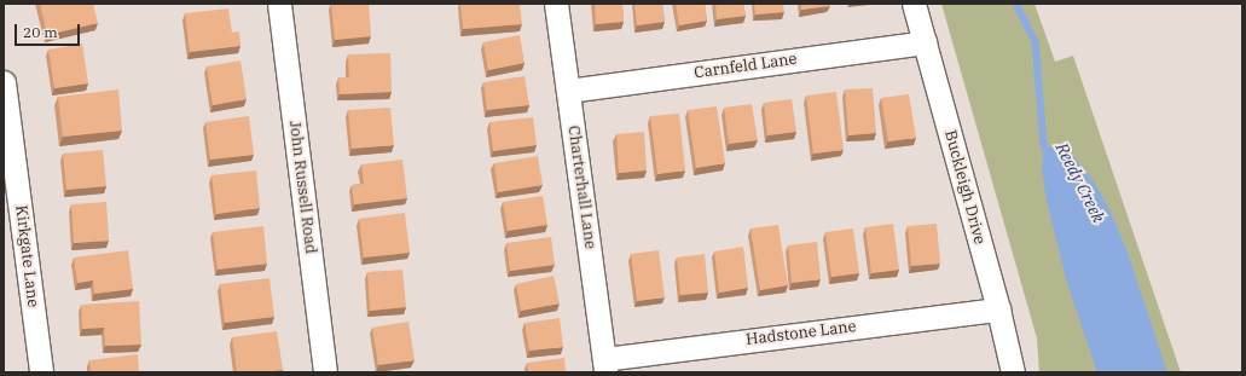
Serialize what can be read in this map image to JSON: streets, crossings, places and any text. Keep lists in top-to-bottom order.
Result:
{
  "streets": {
    "street": [
      "Carnfeld Lane",
      "John Russell Road",
      "Charterhall Lane",
      "Buckleigh Drive",
      "Kirkgate Lane",
      "Hadstone Lane"
    ]
  },
  "crossings": [
    ["Carnfeld Lane", "Charterhall Lane"],
    ["Carnfeld Lane", "Buckleigh Drive"],
    ["Charterhall Lane", "Hadstone Lane"],
    ["Buckleigh Drive", "Hadstone Lane"]
  ],
  "water": ["Reedy Creek"],
  "scale_bar": "20 m"
}
